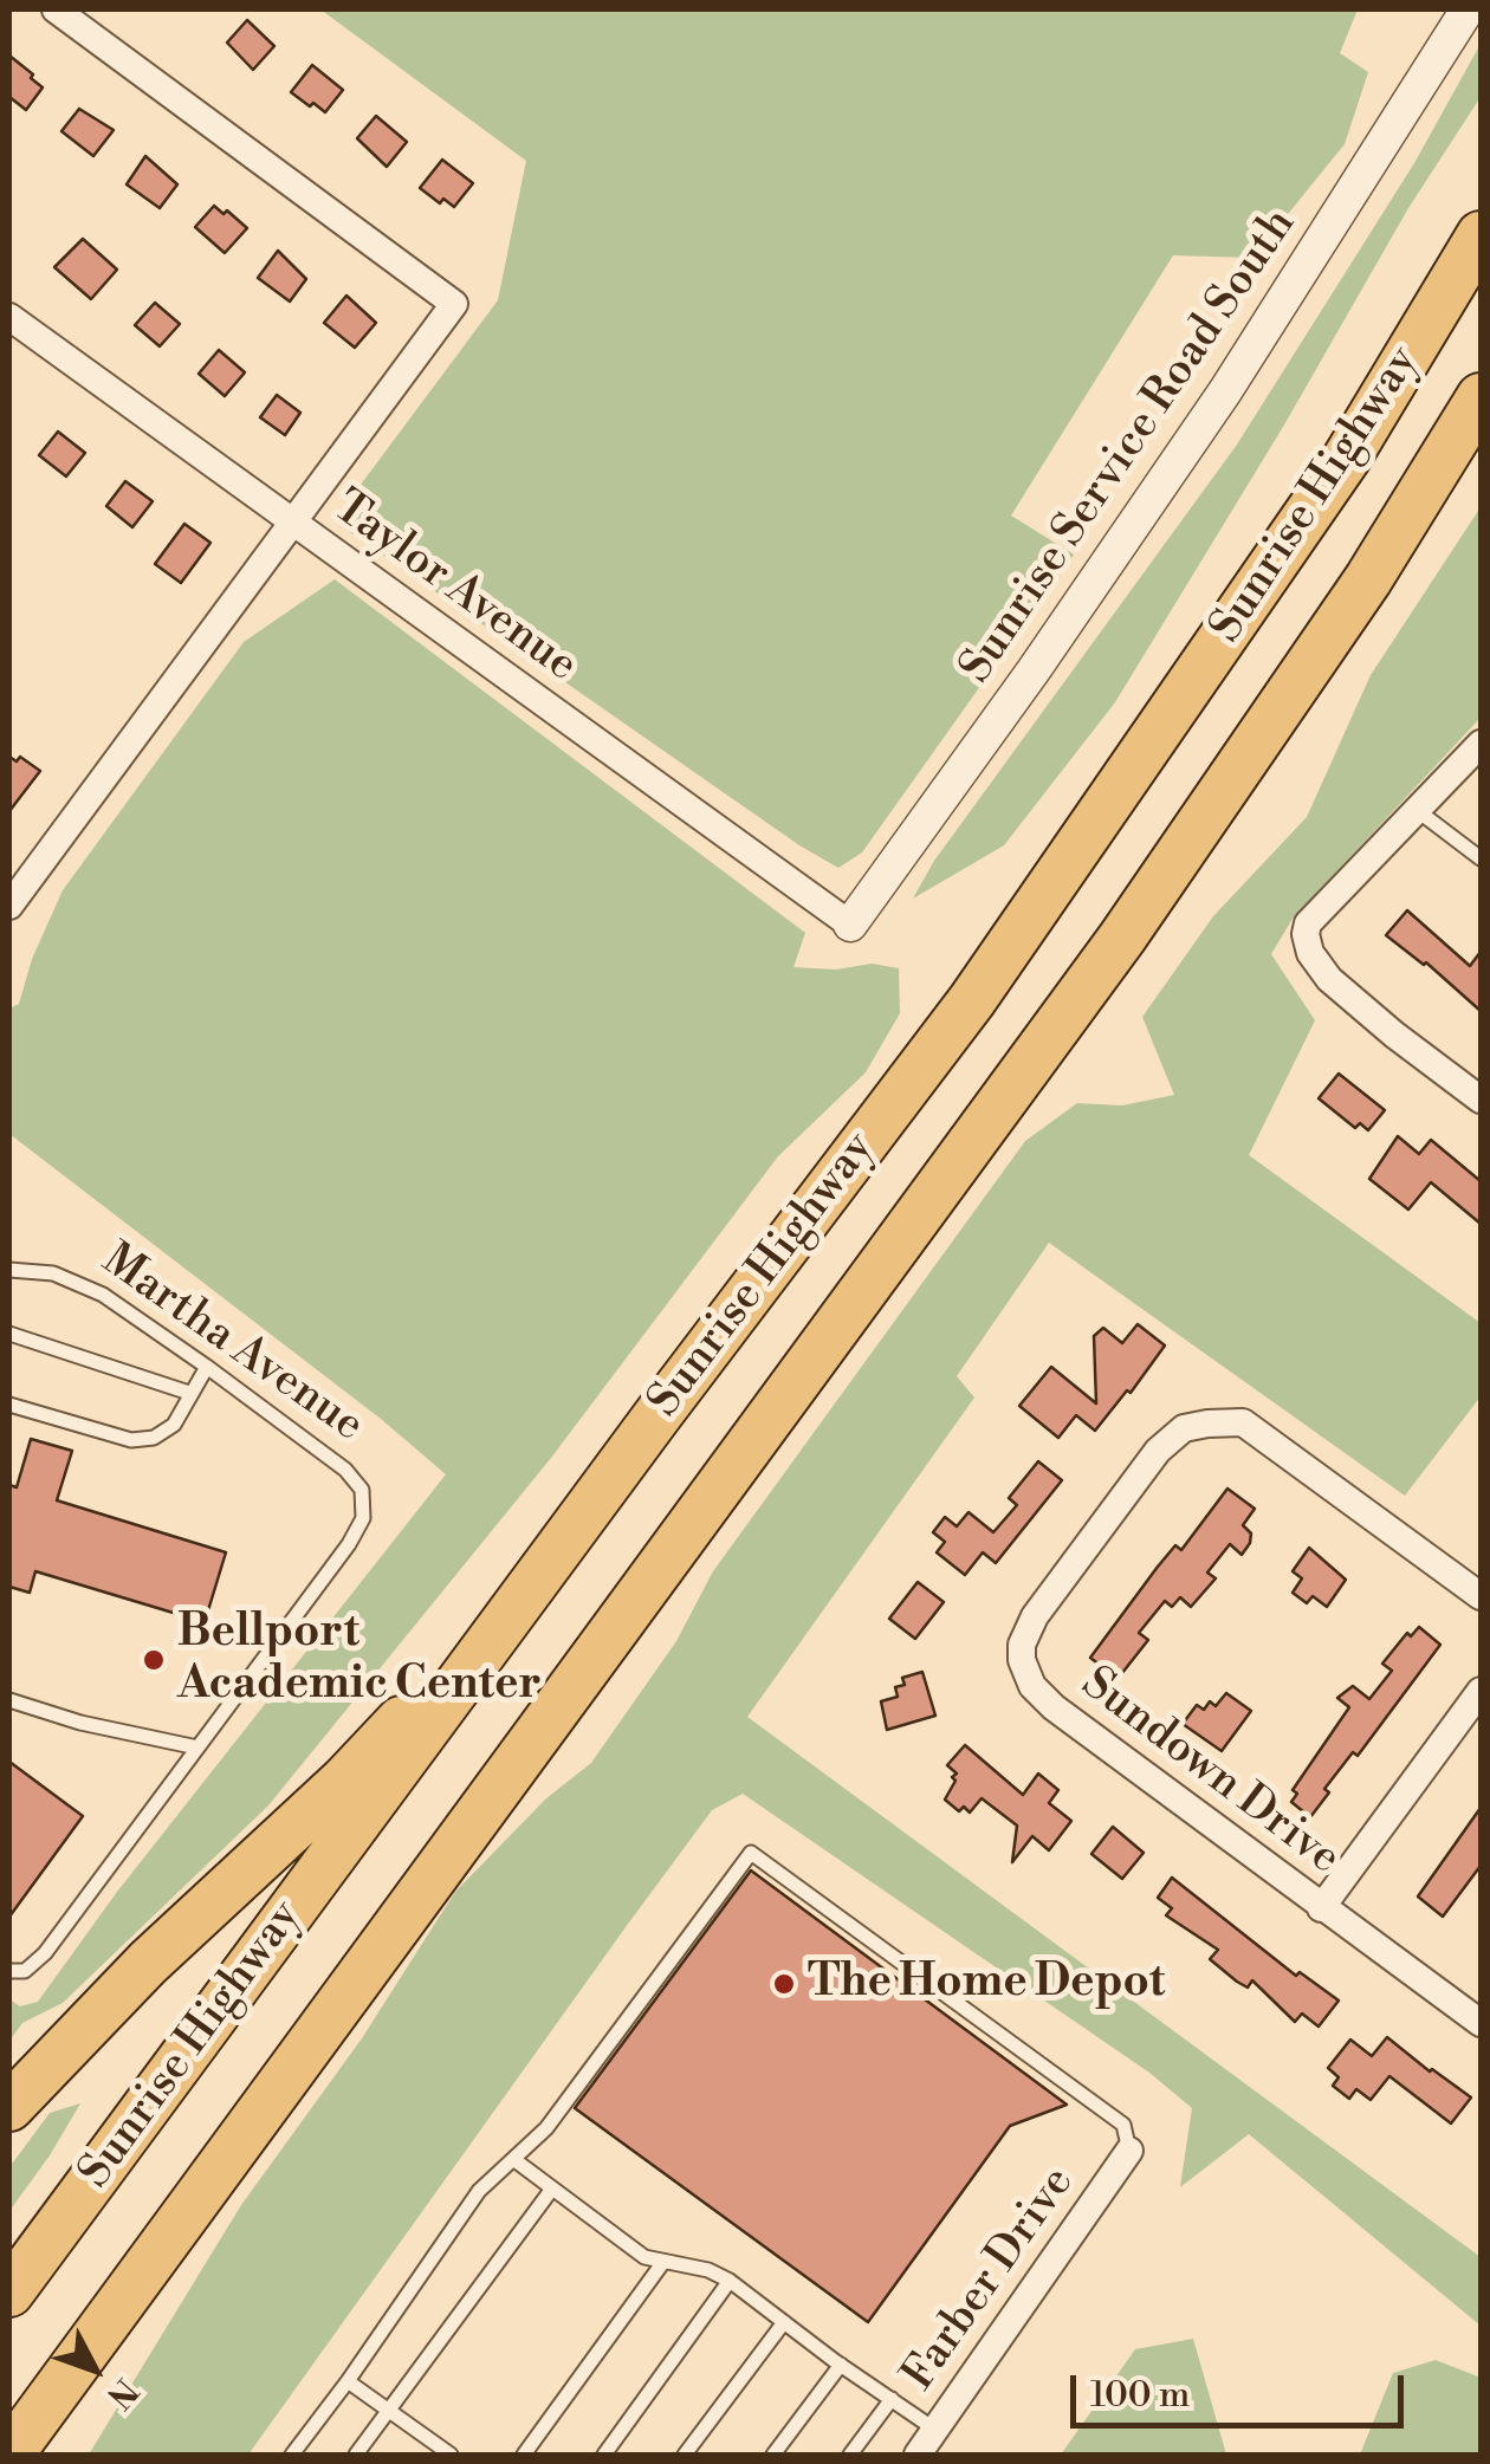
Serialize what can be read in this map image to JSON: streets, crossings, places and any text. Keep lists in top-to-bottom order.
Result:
{
  "streets": {
    "highway": ["Sunrise Highway"],
    "street": [
      "Sunrise Service Road South",
      "Taylor Avenue",
      "Sundown Drive",
      "Farber Drive"
    ],
    "lane": ["Martha Avenue"]
  },
  "crossings": [
    ["Sunrise Service Road South", "Taylor Avenue"]
  ],
  "places": ["Bellport Academic Center", "The Home Depot"],
  "scale_bar": "100 m",
  "north": "bottom right"
}
